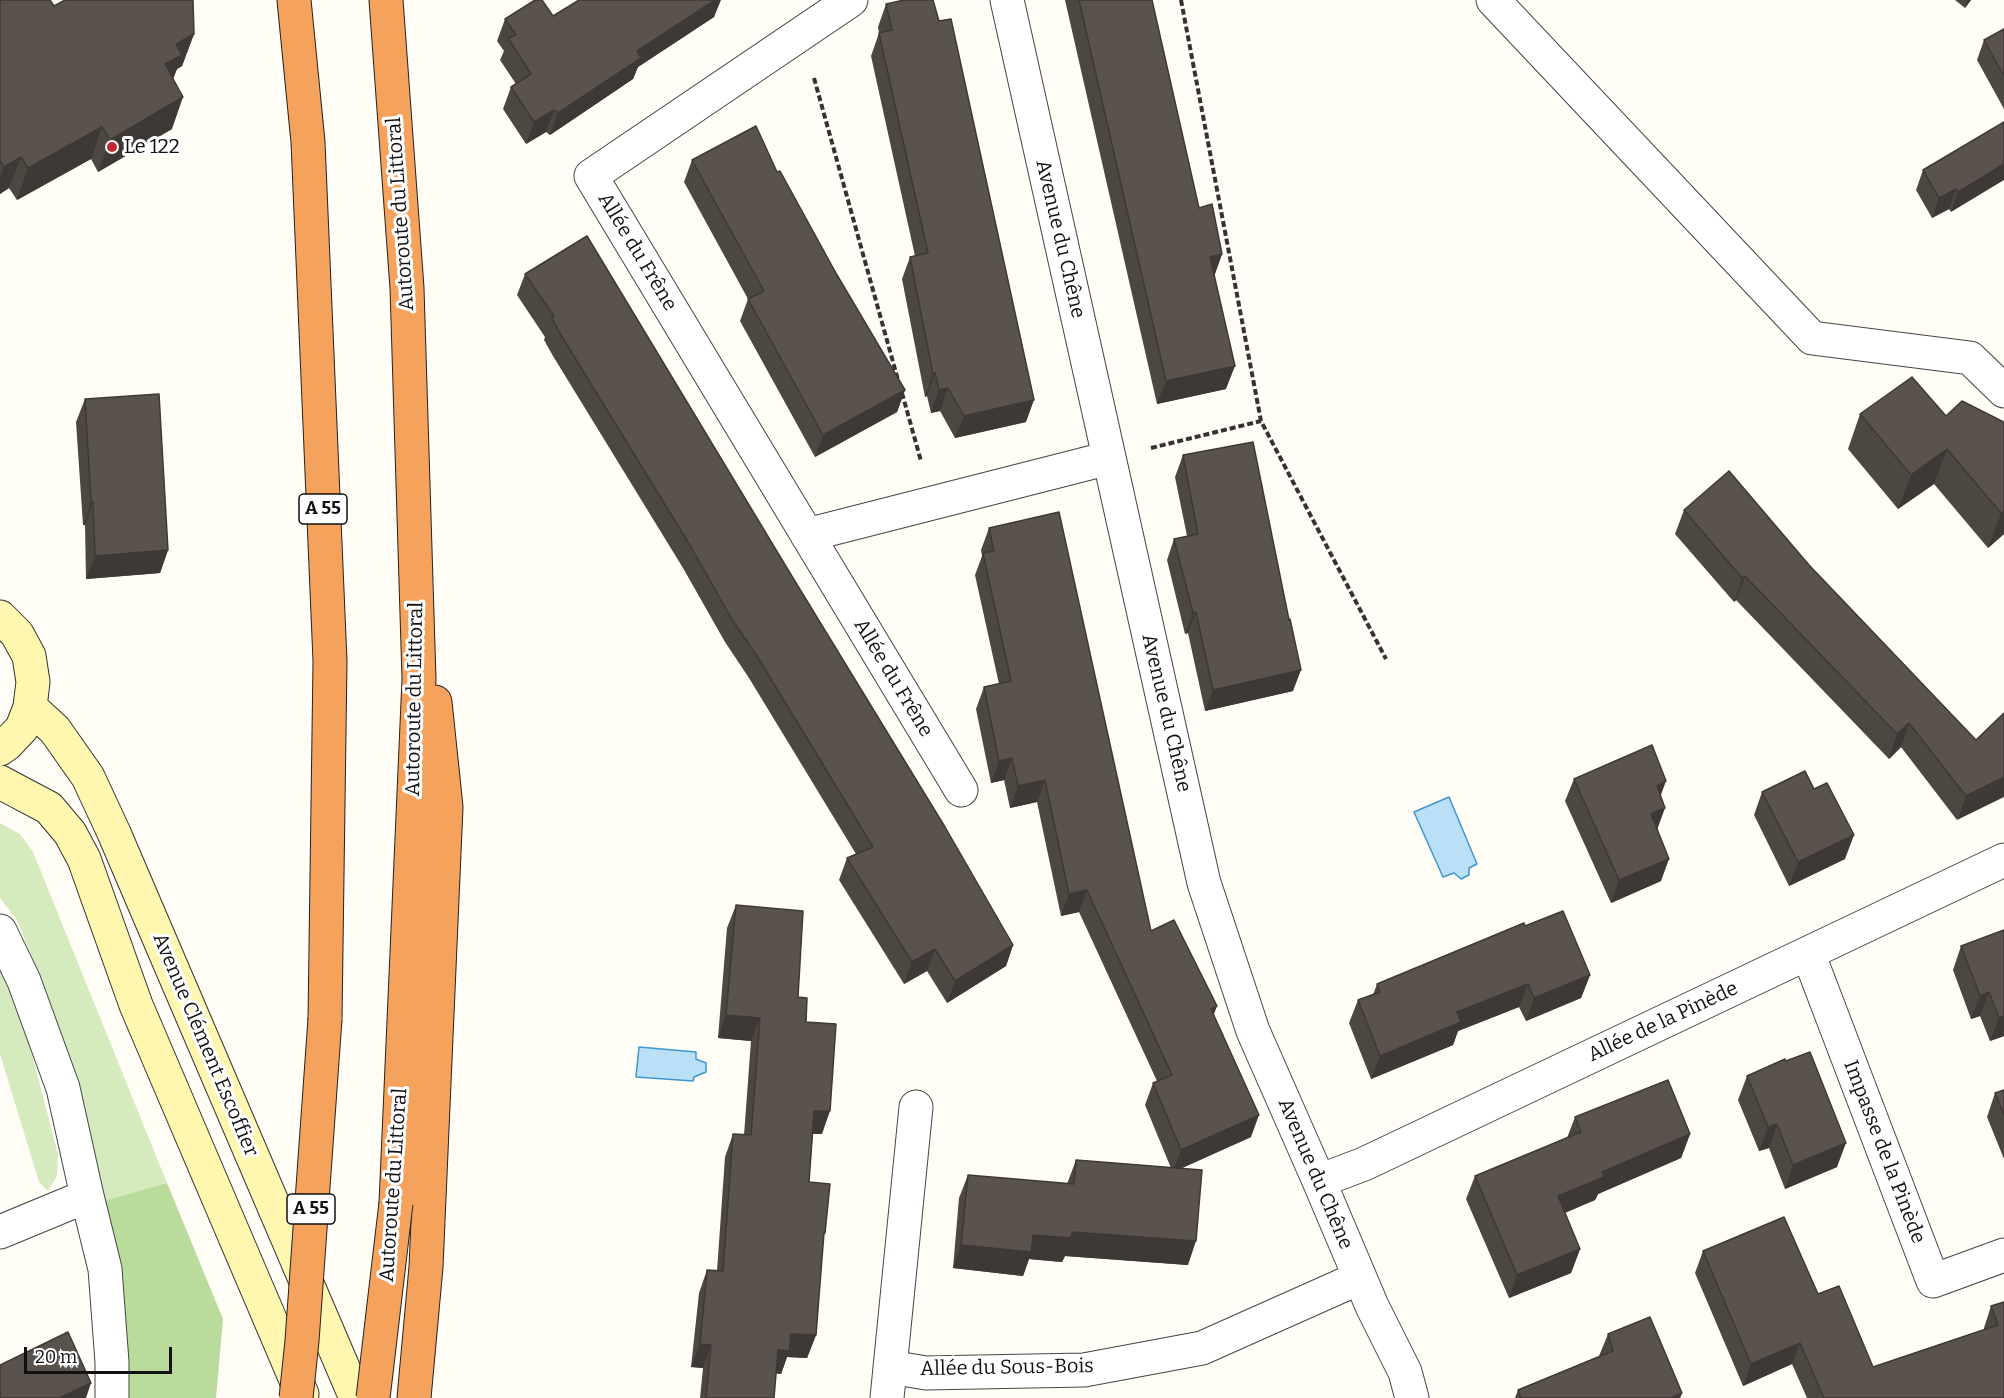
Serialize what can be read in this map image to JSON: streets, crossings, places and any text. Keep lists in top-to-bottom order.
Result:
{
  "streets": {
    "highway": ["Autoroute du Littoral", "A 55"],
    "main road": ["Avenue Clément Escoffier"],
    "street": [
      "Avenue du Chêne",
      "Allée du Frêne",
      "Allée de la Pinède",
      "Impasse de la Pinède",
      "Allée du Sous-Bois"
    ]
  },
  "crossings": [
    ["Avenue du Chêne", "Allée de la Pinède"],
    ["Avenue du Chêne", "Allée du Sous-Bois"],
    ["Allée de la Pinède", "Impasse de la Pinède"]
  ],
  "places": ["Le 122"],
  "scale_bar": "20 m"
}
